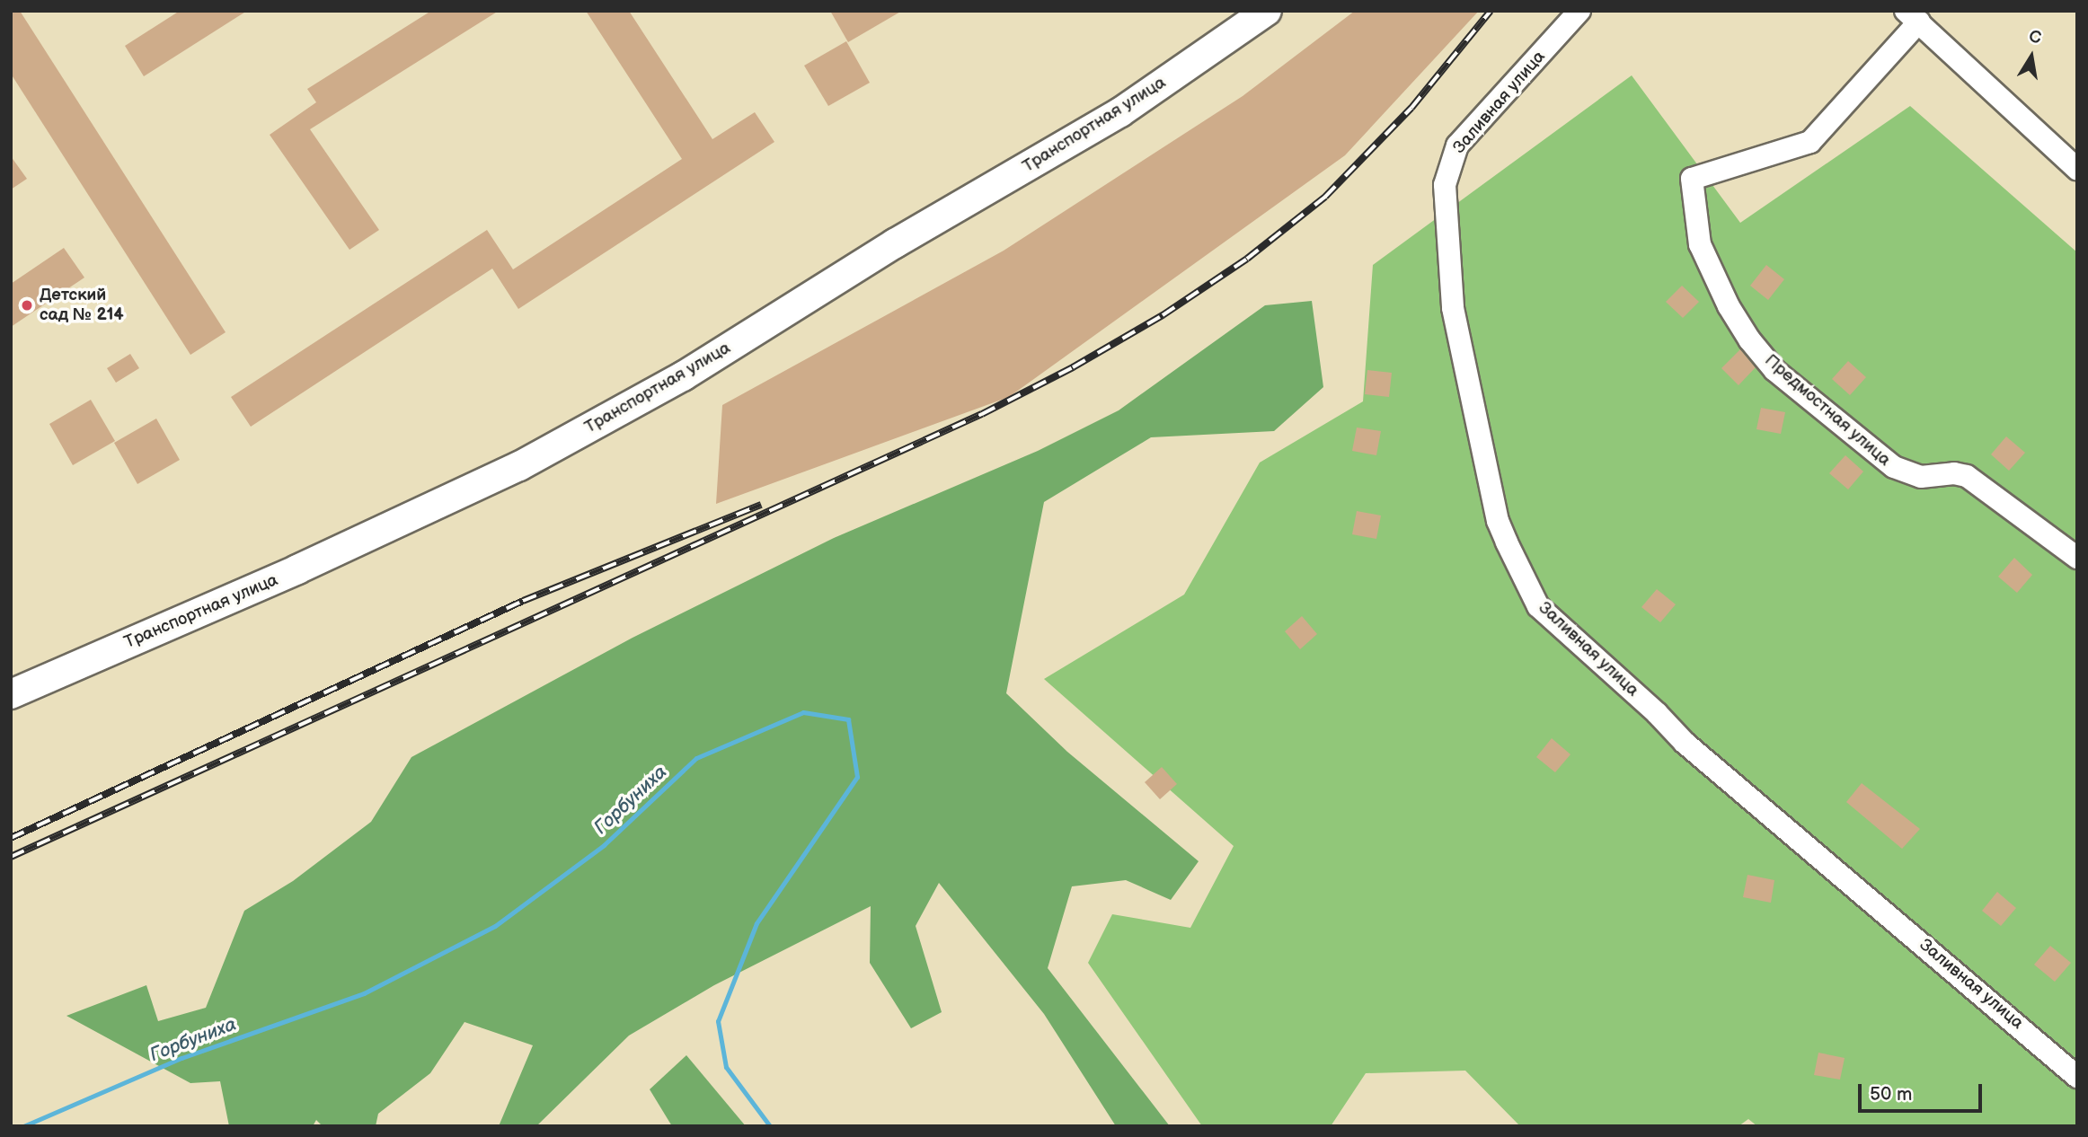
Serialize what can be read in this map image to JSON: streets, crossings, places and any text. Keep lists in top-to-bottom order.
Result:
{
  "streets": {
    "main road": ["Транспортная улица"],
    "street": ["Заливная улица", "Предмостная улица"]
  },
  "water": ["Горбуниха"],
  "places": ["Детский сад № 214"],
  "scale_bar": "50 m",
  "north": "top"
}
